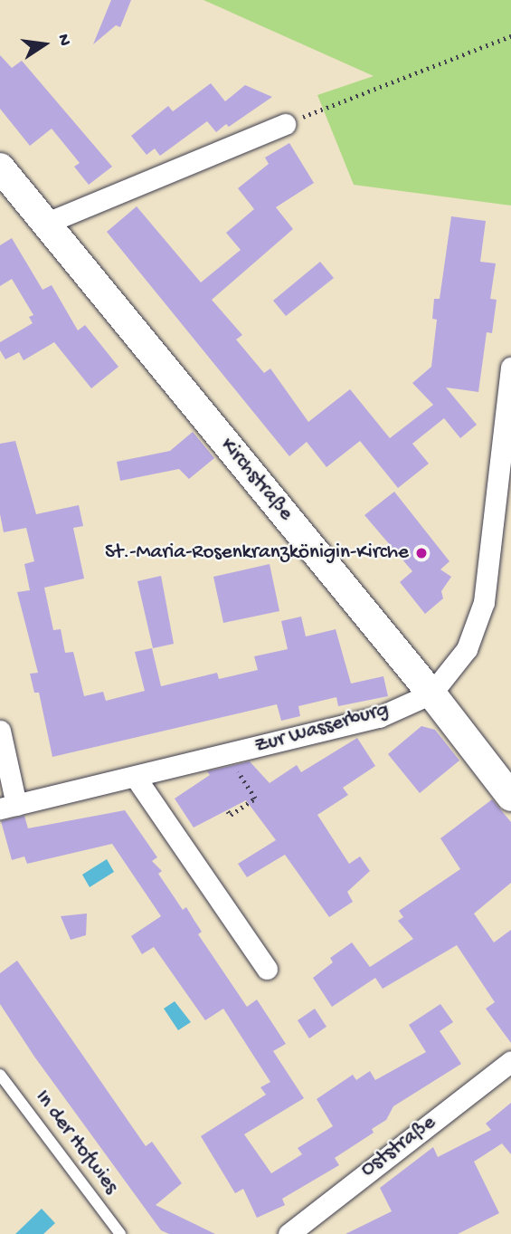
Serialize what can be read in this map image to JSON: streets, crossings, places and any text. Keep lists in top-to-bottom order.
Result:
{
  "streets": {
    "street": ["Kirchstraße", "Zur Wasserburg", "Oststraße"],
    "lane": ["In der Hofwies"]
  },
  "crossings": [
    ["Kirchstraße", "Zur Wasserburg"]
  ],
  "places": ["St.-Maria-Rosenkranzkönigin-Kirche"],
  "north": "right"
}
